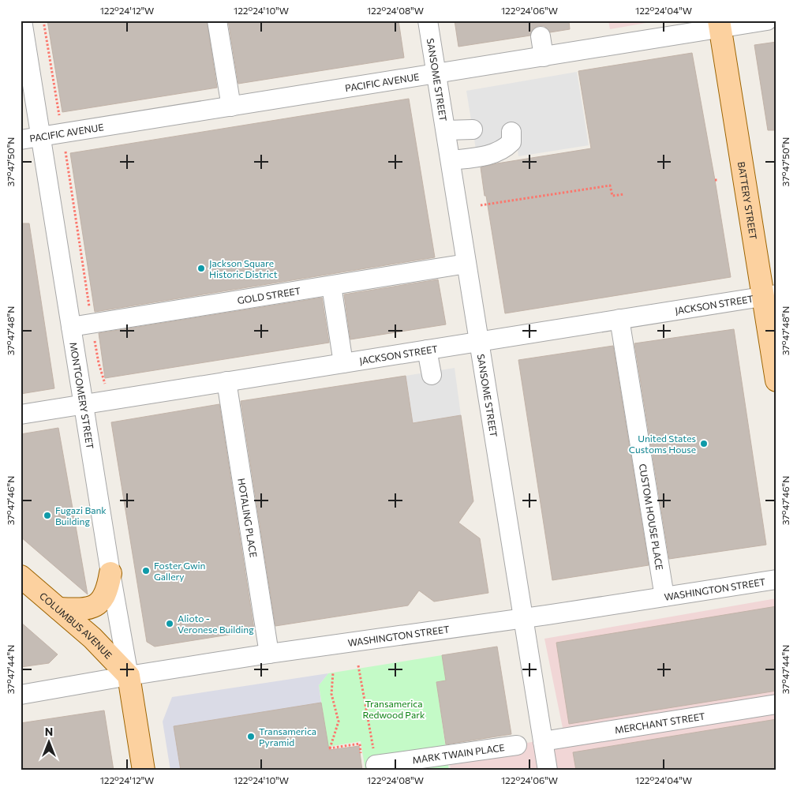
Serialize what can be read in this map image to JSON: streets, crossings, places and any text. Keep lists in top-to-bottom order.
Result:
{
  "streets": {
    "main road": ["BATTERY STREET", "MONTGOMERY STREET", "COLUMBUS AVENUE"],
    "street": [
      "SANSOME STREET",
      "PACIFIC AVENUE",
      "GOLD STREET",
      "JACKSON STREET",
      "CUSTOM HOUSE PLACE",
      "HOTALING PLACE",
      "WASHINGTON STREET",
      "MERCHANT STREET",
      "MARK TWAIN PLACE"
    ]
  },
  "crossings": [
    ["SANSOME STREET", "PACIFIC AVENUE"],
    ["SANSOME STREET", "GOLD STREET"],
    ["SANSOME STREET", "JACKSON STREET"],
    ["SANSOME STREET", "WASHINGTON STREET"],
    ["SANSOME STREET", "MERCHANT STREET"],
    ["PACIFIC AVENUE", "BATTERY STREET"],
    ["PACIFIC AVENUE", "MONTGOMERY STREET"],
    ["BATTERY STREET", "JACKSON STREET"],
    ["GOLD STREET", "MONTGOMERY STREET"],
    ["JACKSON STREET", "MONTGOMERY STREET"],
    ["JACKSON STREET", "CUSTOM HOUSE PLACE"],
    ["JACKSON STREET", "HOTALING PLACE"],
    ["MONTGOMERY STREET", "WASHINGTON STREET"],
    ["MONTGOMERY STREET", "COLUMBUS AVENUE"],
    ["CUSTOM HOUSE PLACE", "WASHINGTON STREET"],
    ["HOTALING PLACE", "WASHINGTON STREET"],
    ["WASHINGTON STREET", "COLUMBUS AVENUE"]
  ],
  "parks": ["Transamerica Redwood Park"],
  "places": [
    "Jackson Square Historic District",
    "United States Customs House",
    "Fugazi Bank Building",
    "Foster Gwin Gallery",
    "Alioto - Veronese Building",
    "Transamerica Pyramid"
  ],
  "north": "top",
  "coordinates": [
    "122°24'12\"W",
    "122°24'10\"W",
    "122°24'08\"W",
    "122°24'06\"W",
    "122°24'04\"W",
    "37°47'50\"N",
    "37°47'48\"N",
    "37°47'46\"N",
    "37°47'44\"N"
  ]
}
